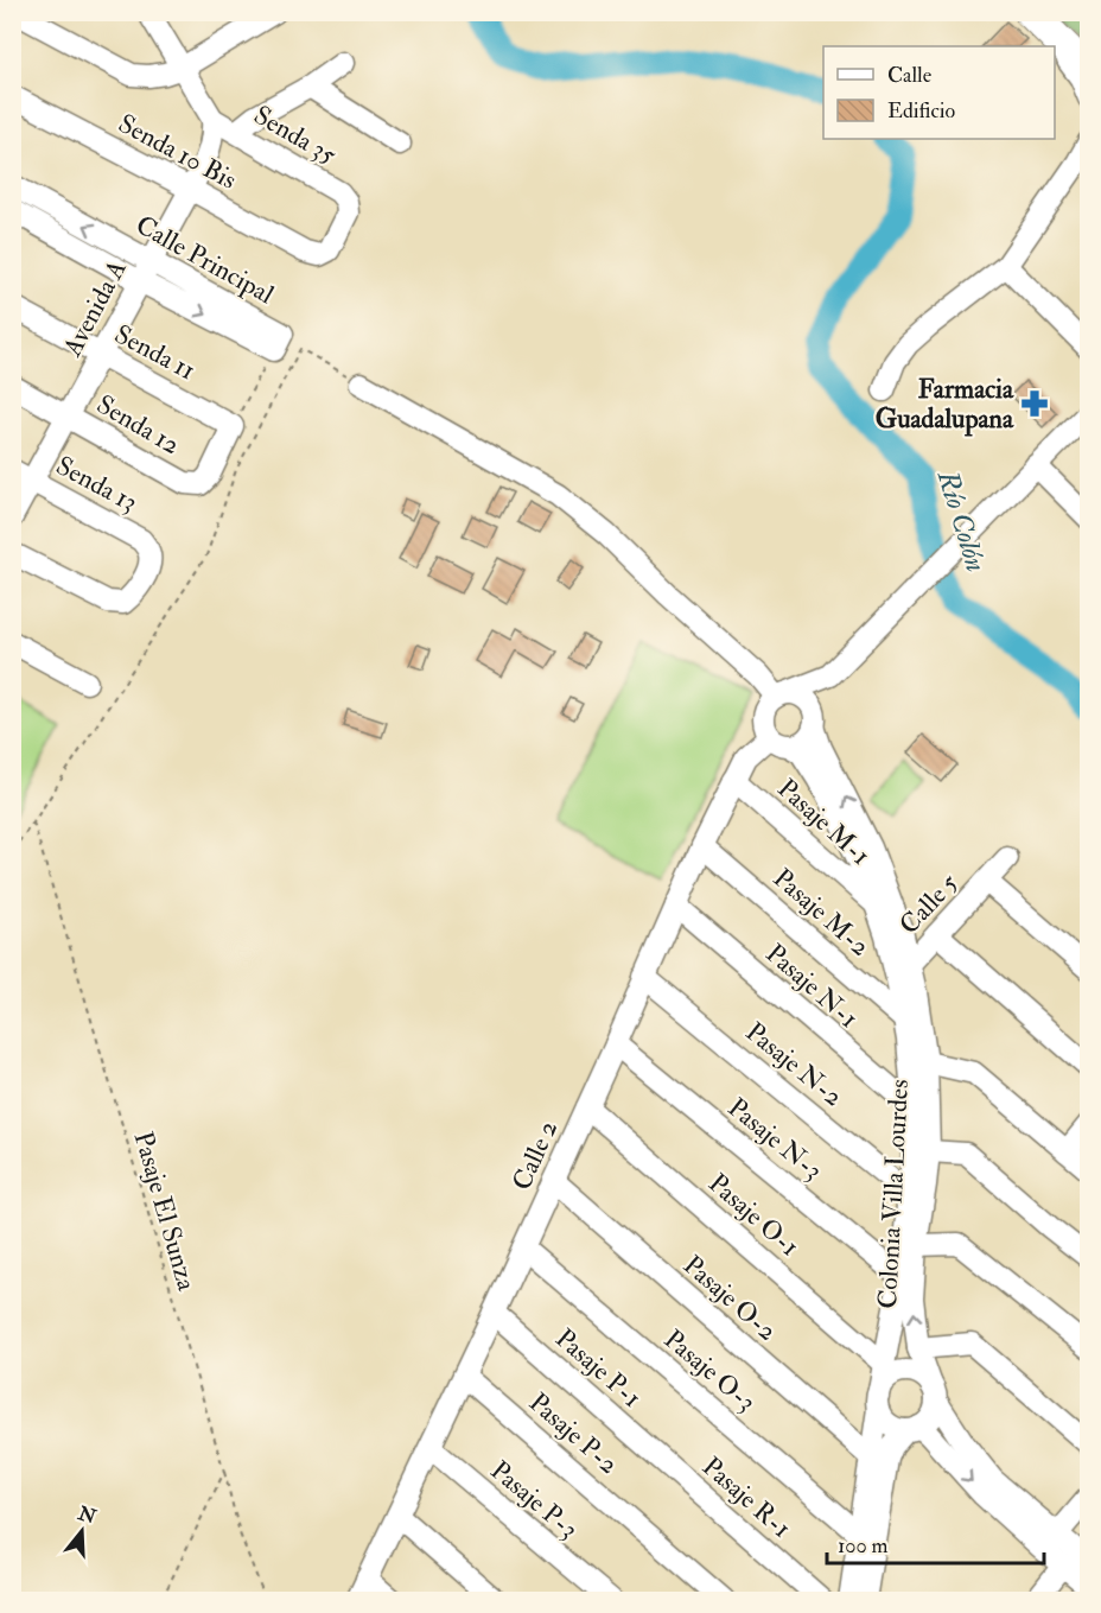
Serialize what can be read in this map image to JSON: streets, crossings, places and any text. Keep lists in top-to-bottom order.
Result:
{
  "streets": {
    "street": [
      "Senda 35",
      "Senda 10 Bis",
      "Calle Principal",
      "Avenida A",
      "Senda 11",
      "Senda 12",
      "Senda 13",
      "Pasaje M-1",
      "Calle 5",
      "Pasaje M-2",
      "Pasaje N-1",
      "Pasaje N-2",
      "Pasaje N-3",
      "Calle 2",
      "Colonia Villa Lourdes",
      "Pasaje O-1",
      "Pasaje O-2",
      "Pasaje P-1",
      "Pasaje O-3",
      "Pasaje P-2",
      "Pasaje R-1",
      "Pasaje P-3"
    ],
    "path": ["Pasaje El Sunza"]
  },
  "crossings": [
    ["Senda 35", "Senda 10 Bis"],
    ["Senda 35", "Avenida A"],
    ["Senda 10 Bis", "Avenida A"],
    ["Calle Principal", "Avenida A"],
    ["Avenida A", "Senda 11"],
    ["Avenida A", "Senda 12"],
    ["Avenida A", "Senda 13"],
    ["Senda 11", "Senda 12"],
    ["Pasaje M-1", "Calle 2"],
    ["Pasaje M-1", "Colonia Villa Lourdes"],
    ["Calle 5", "Colonia Villa Lourdes"],
    ["Pasaje M-2", "Calle 2"],
    ["Pasaje M-2", "Colonia Villa Lourdes"],
    ["Pasaje N-1", "Calle 2"],
    ["Pasaje N-1", "Colonia Villa Lourdes"],
    ["Pasaje N-2", "Calle 2"],
    ["Pasaje N-2", "Colonia Villa Lourdes"],
    ["Pasaje N-3", "Calle 2"],
    ["Pasaje N-3", "Colonia Villa Lourdes"],
    ["Calle 2", "Colonia Villa Lourdes"],
    ["Calle 2", "Pasaje O-1"],
    ["Calle 2", "Pasaje O-2"],
    ["Calle 2", "Pasaje P-1"],
    ["Calle 2", "Pasaje O-3"],
    ["Calle 2", "Pasaje P-2"],
    ["Calle 2", "Pasaje P-3"],
    ["Colonia Villa Lourdes", "Pasaje O-1"],
    ["Colonia Villa Lourdes", "Pasaje O-2"],
    ["Colonia Villa Lourdes", "Pasaje O-3"],
    ["Pasaje P-1", "Pasaje R-1"]
  ],
  "water": ["Río Colón"],
  "places": {
    "pharmacy": ["Farmacia Guadalupana"]
  },
  "legend": ["Calle", "Edificio"],
  "scale_bar": "100 m",
  "north": "top"
}
